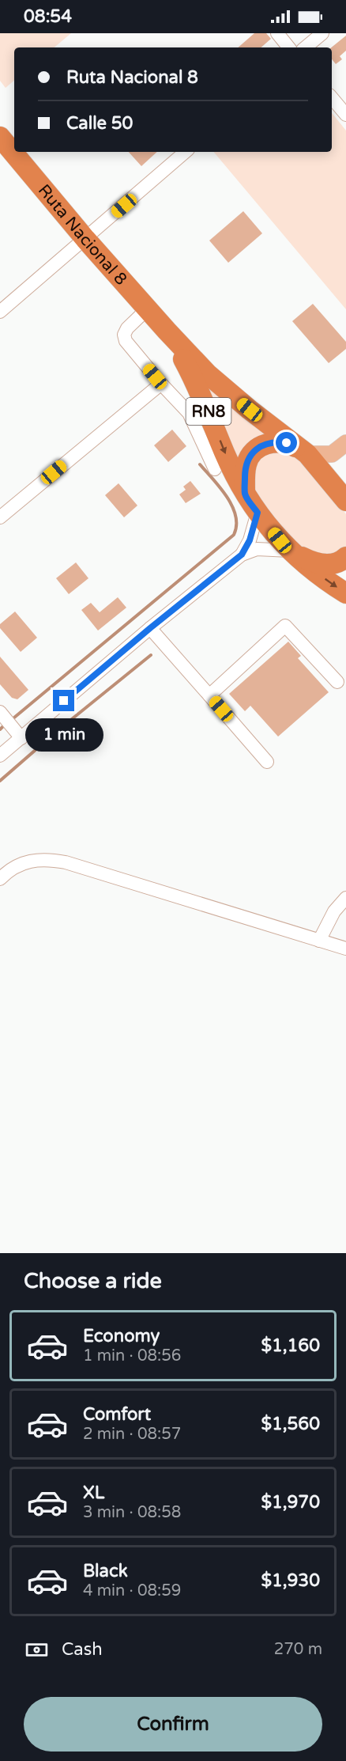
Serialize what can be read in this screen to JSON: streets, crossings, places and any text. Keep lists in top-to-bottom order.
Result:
{
  "streets": {
    "highway": ["Ruta Nacional 8", "RN8"]
  },
  "page": {
    "status": "08:54",
    "banner": ["Ruta Nacional 8", "Calle 50"],
    "bubble": "1 min",
    "heading": "Choose a ride",
    "list": [
      {
        "name": "Economy",
        "note": "1 min · 08:56",
        "value": "$1,160"
      },
      {
        "name": "Comfort",
        "note": "2 min · 08:57",
        "value": "$1,560"
      },
      {
        "name": "XL",
        "note": "3 min · 08:58",
        "value": "$1,970"
      },
      {
        "name": "Black",
        "note": "4 min · 08:59",
        "value": "$1,930"
      }
    ],
    "pay": ["Cash", "270 m"],
    "buttons": "Confirm"
  }
}
